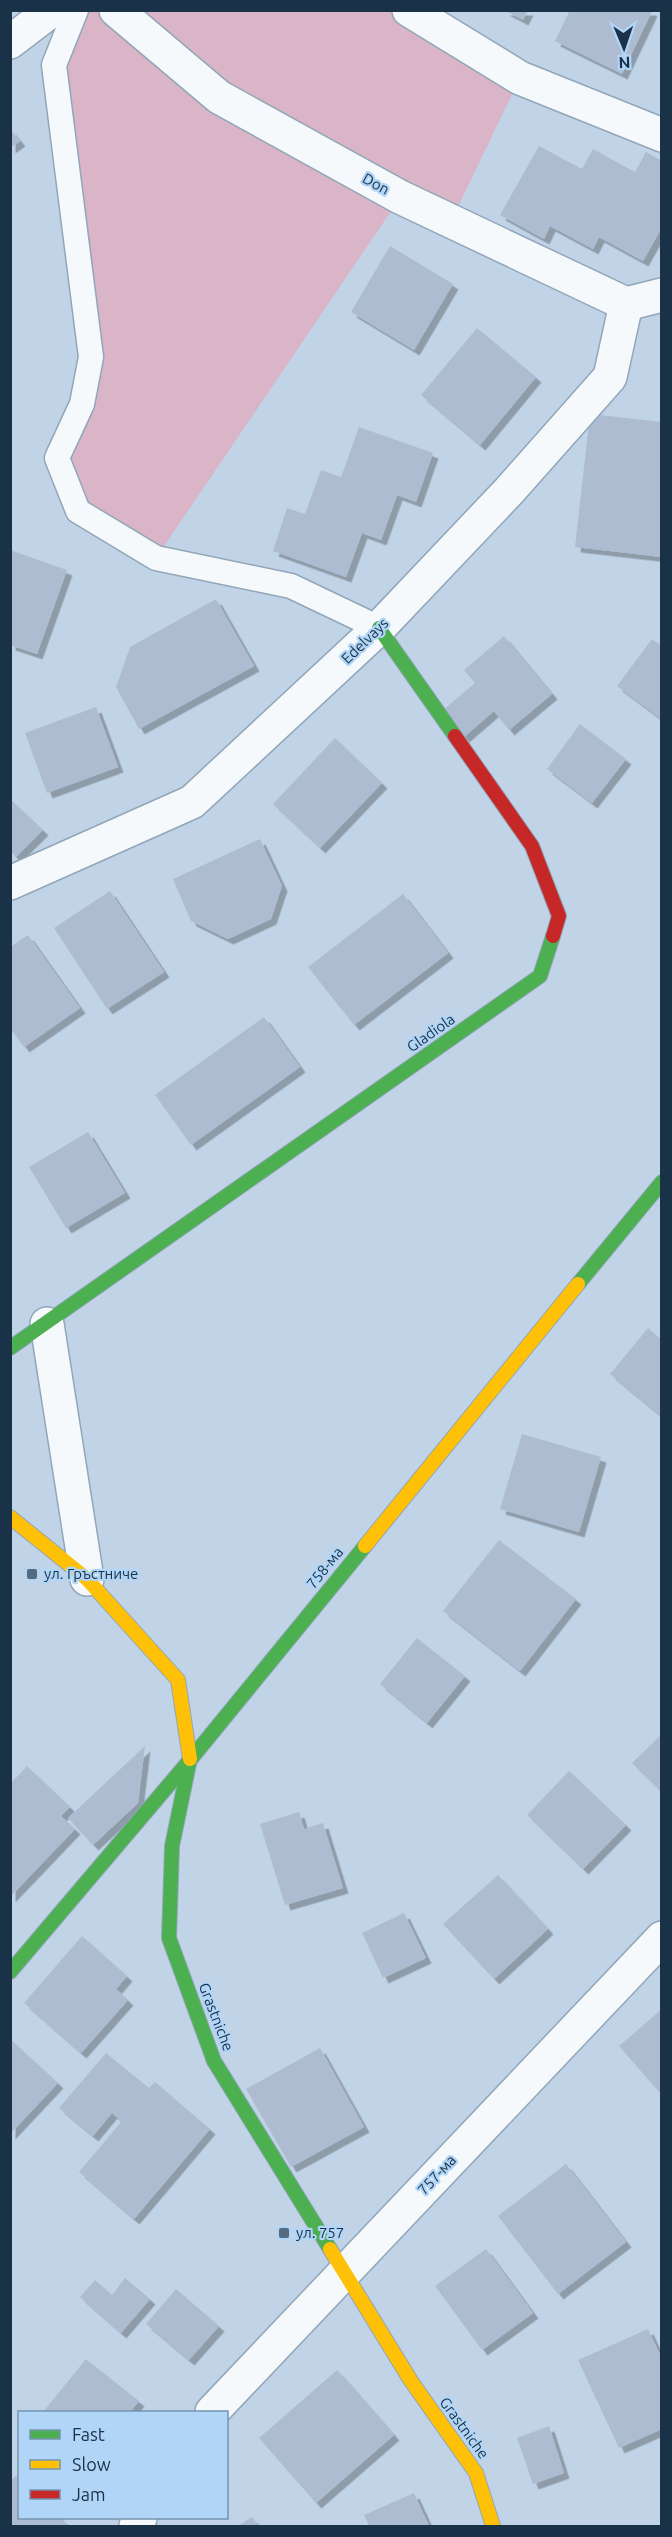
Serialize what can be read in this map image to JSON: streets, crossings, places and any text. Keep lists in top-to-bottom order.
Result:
{
  "streets": {
    "street": [
      "Don",
      "Edelvays",
      "Gladiola",
      "758-ма",
      "Grastniche",
      "757-ма"
    ]
  },
  "crossings": [
    ["Don", "Edelvays"],
    ["Edelvays", "Gladiola"],
    ["758-ма", "Grastniche"],
    ["Grastniche", "757-ма"]
  ],
  "places": {
    "transit": ["ул. Гръстниче", "ул. 757"]
  },
  "legend": ["Fast", "Slow", "Jam"],
  "north": "bottom"
}
